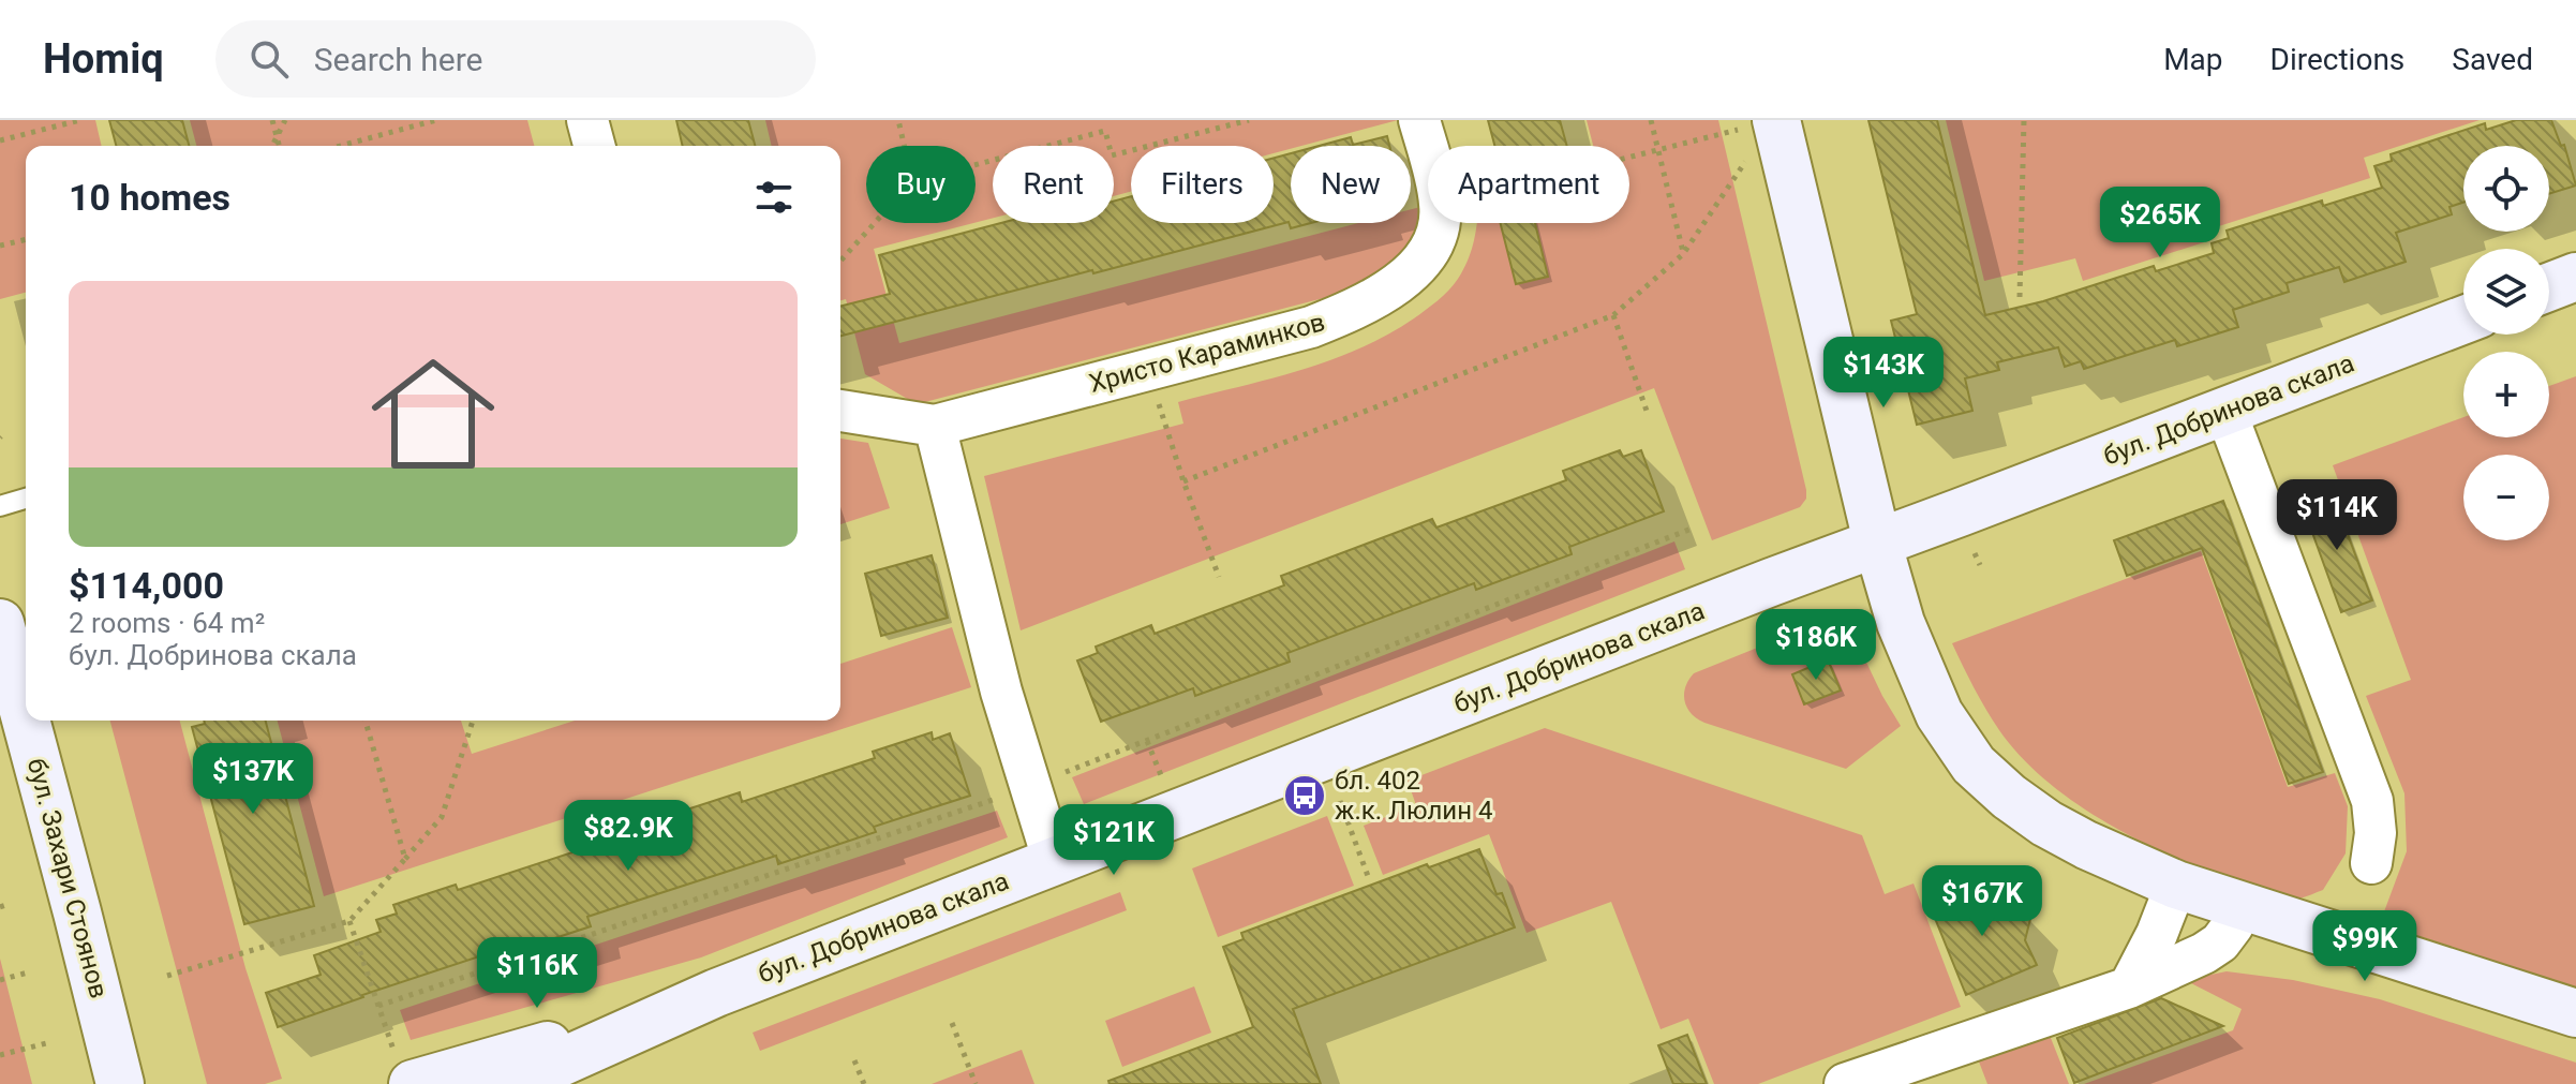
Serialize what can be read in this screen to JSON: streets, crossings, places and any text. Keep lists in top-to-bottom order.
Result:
{
  "streets": {
    "main road": ["бул. Добринова скала", "бул. Захари Стоянов"],
    "street": ["Христо Караминков"]
  },
  "places": {
    "bus stop": ["бл. 402 ж.к. Люлин 4"]
  },
  "page": {
    "header": "Homiq",
    "search": "Search here",
    "nav": ["Map", "Directions", "Saved"],
    "map_buttons": ["+", "−"],
    "chip": [
      "Buy",
      "Rent",
      "Filters",
      "New",
      "Apartment"
    ],
    "heading": "10 homes",
    "price": [
      "$265K",
      "$143K",
      "$114K",
      "$186K",
      "$137K",
      "$82.9K",
      "$121K",
      "$167K",
      "$99K",
      "$116K"
    ],
    "list": [
      {
        "name": "$114,000",
        "note": "2 rooms · 64 m² · бул. Добринова скала"
      }
    ]
  }
}
